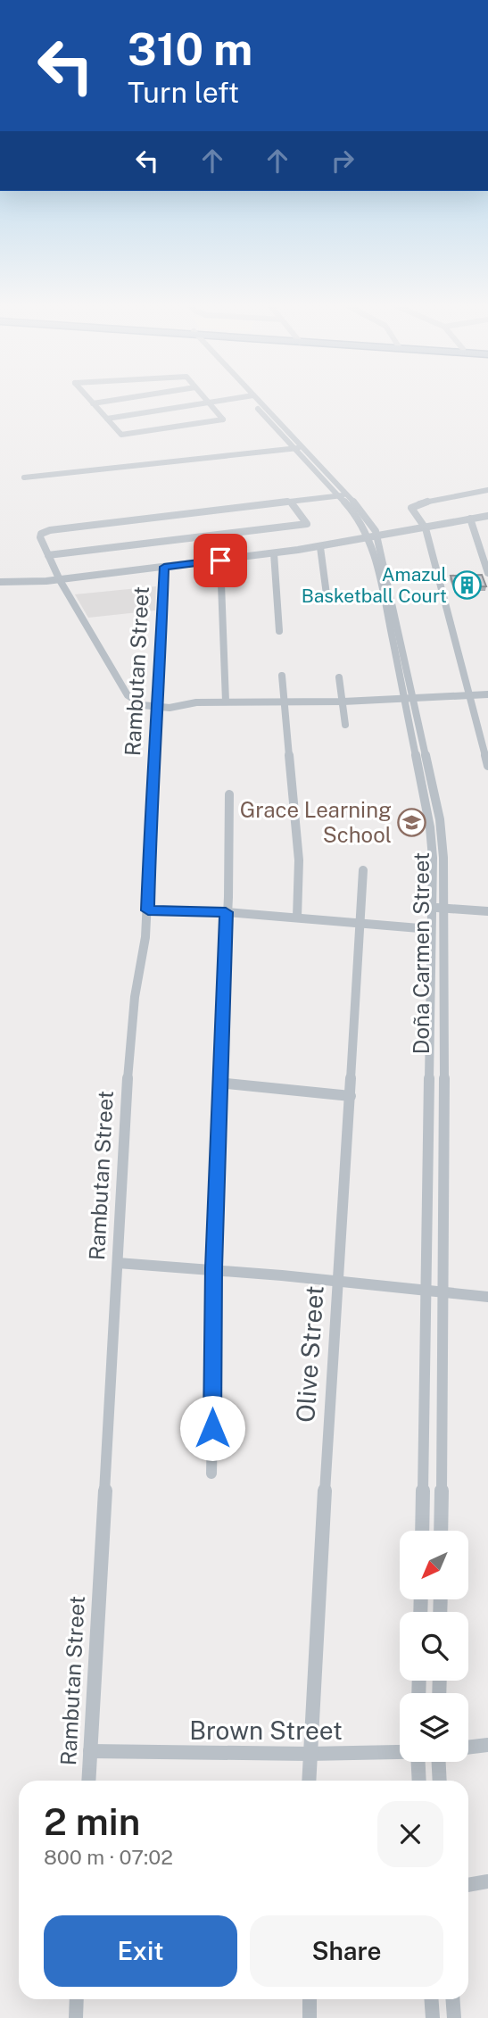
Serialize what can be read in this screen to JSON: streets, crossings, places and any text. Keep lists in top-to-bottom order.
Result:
{
  "streets": {
    "street": [
      "Rambutan Street",
      "Doña Carmen Street",
      "Olive Street",
      "Brown Street"
    ]
  },
  "crossings": [
    ["Rambutan Street", "Brown Street"],
    ["Olive Street", "Brown Street"]
  ],
  "places": {
    "building": ["Amazul Basketball Court"],
    "school or university": ["Grace Learning School"]
  },
  "north": "bottom left",
  "page": {
    "turn": ["310 m", "Turn left"],
    "heading": ["2 min", "800 m · 07:02"],
    "buttons": ["Exit", "Share"]
  }
}
